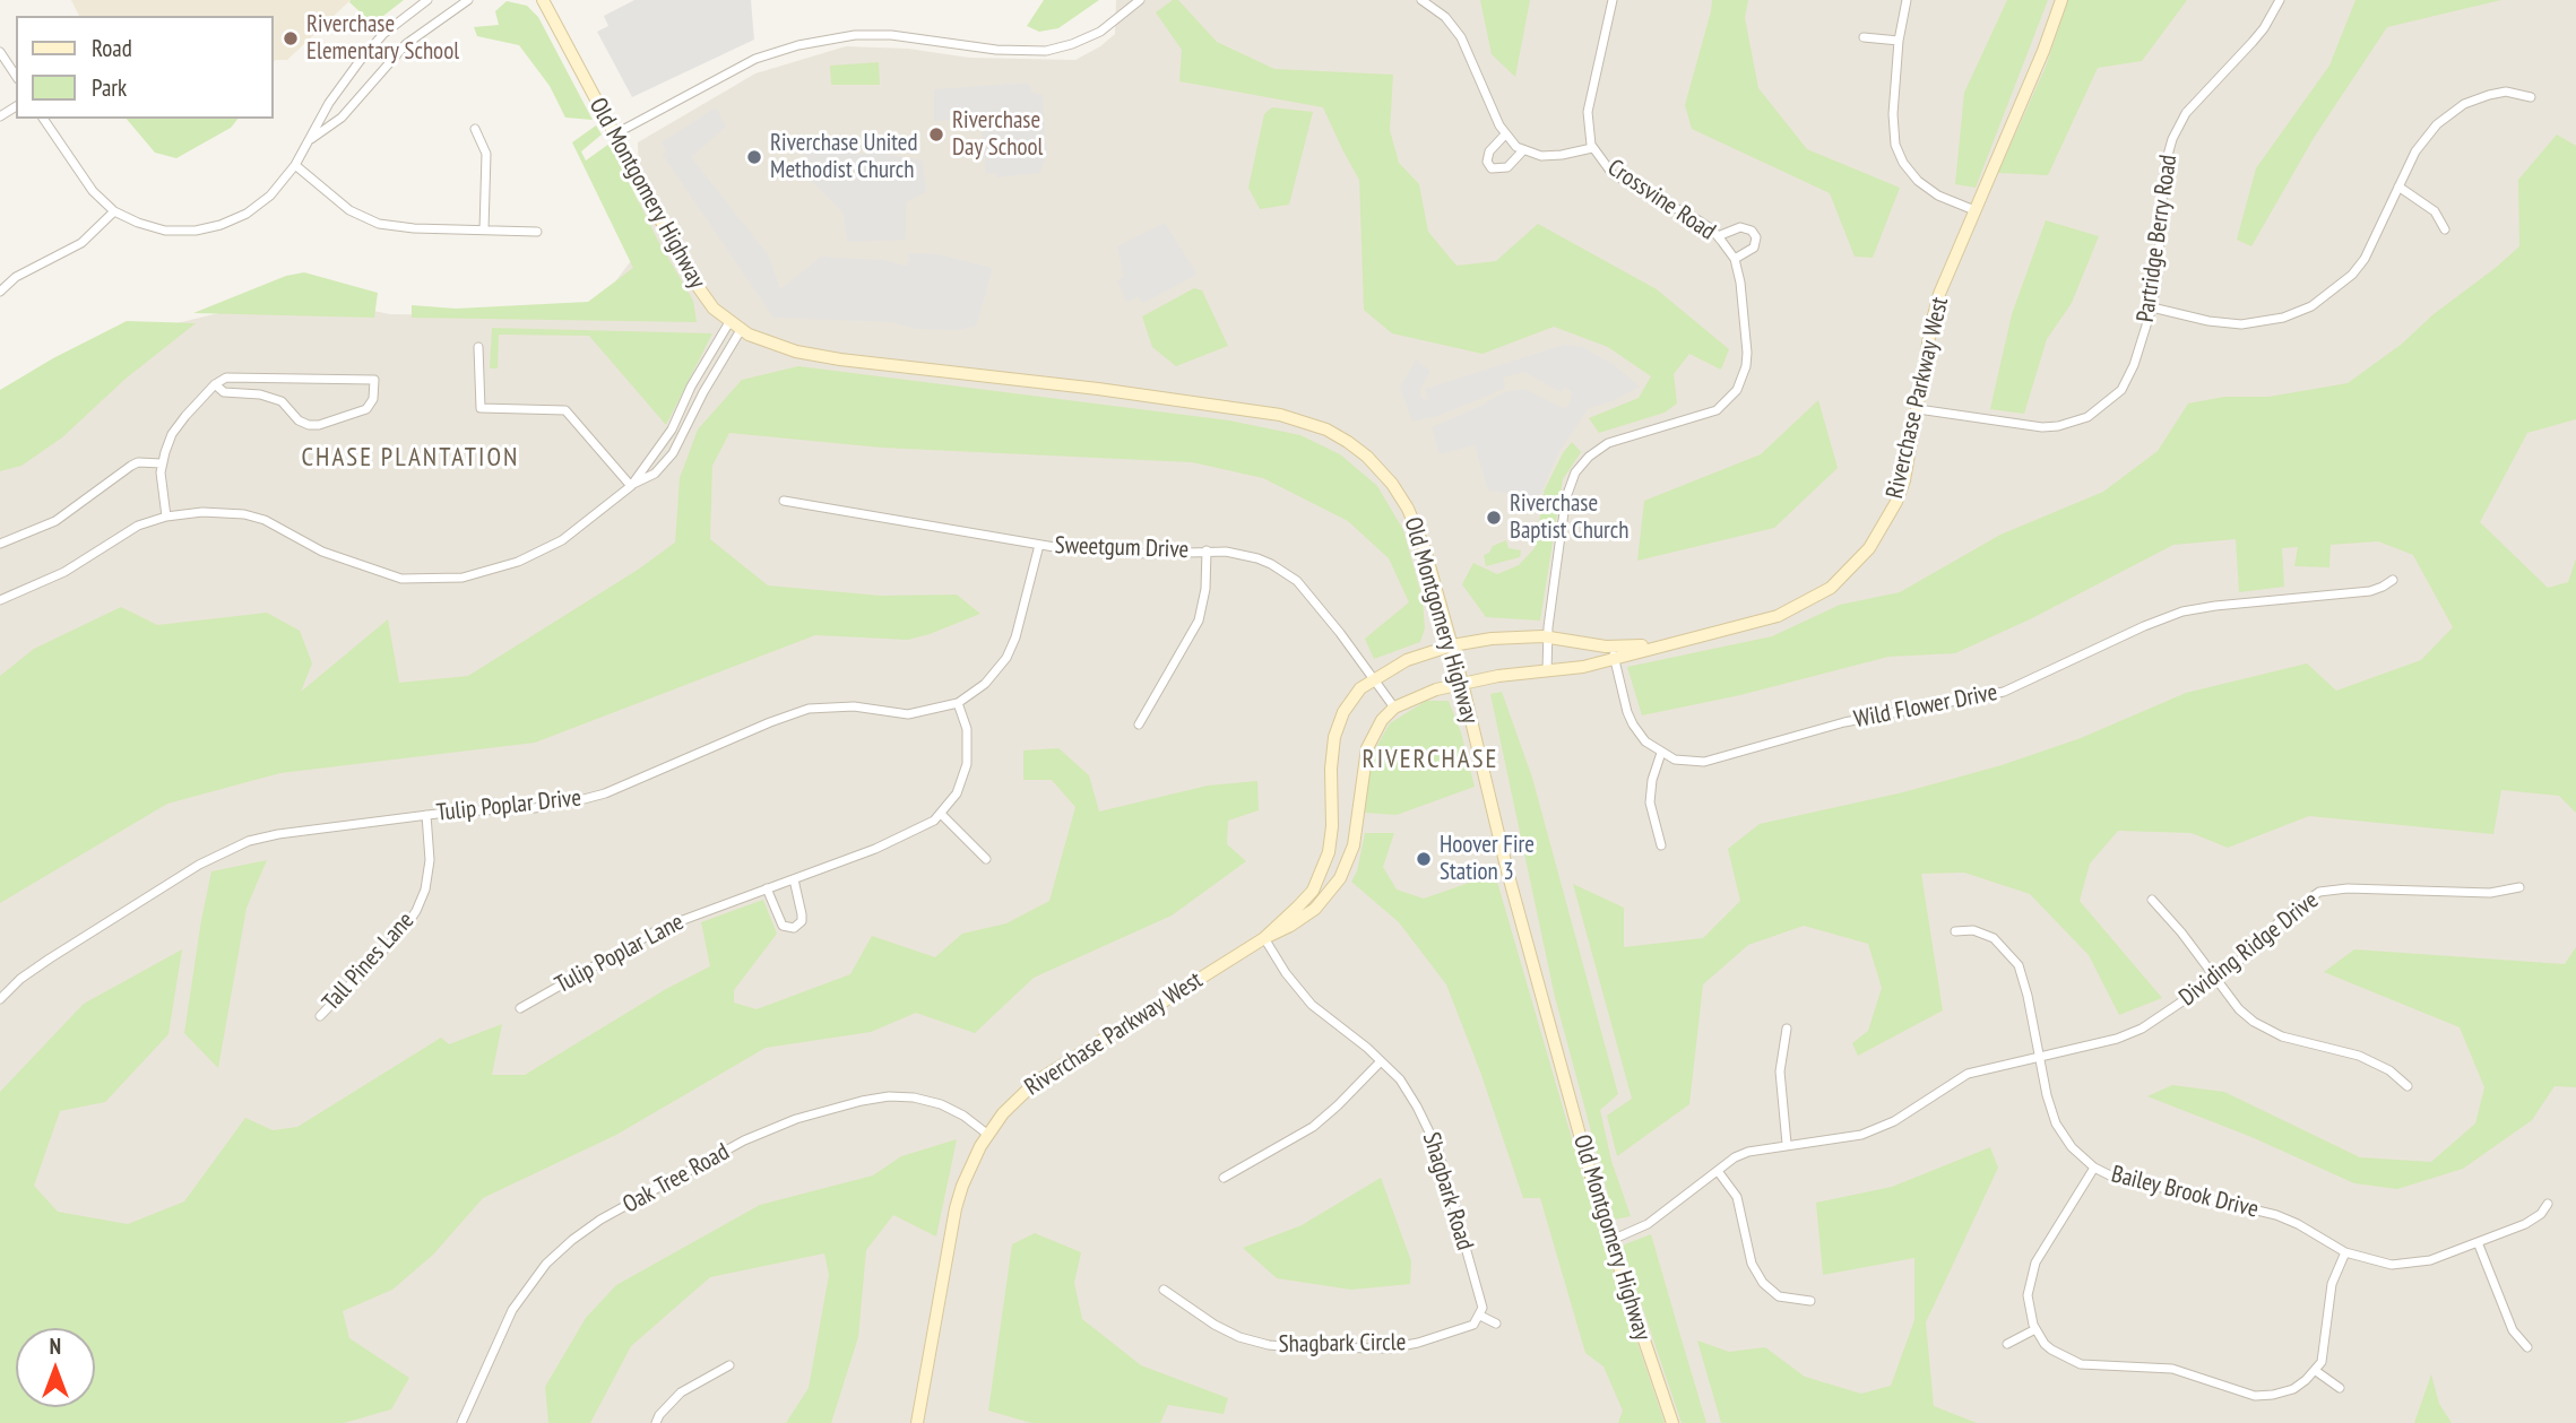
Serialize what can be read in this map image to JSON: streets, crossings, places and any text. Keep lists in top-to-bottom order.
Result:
{
  "streets": {
    "street": [
      "Old Montgomery Highway",
      "Crossvine Road",
      "Partridge Berry Road",
      "Riverchase Parkway West",
      "Sweetgum Drive",
      "Wild Flower Drive",
      "Tulip Poplar Drive",
      "Dividing Ridge Drive",
      "Tulip Poplar Lane",
      "Tall Pines Lane",
      "Oak Tree Road",
      "Shagbark Road",
      "Bailey Brook Drive",
      "Shagbark Circle"
    ]
  },
  "crossings": [
    ["Old Montgomery Highway", "Riverchase Parkway West"],
    ["Old Montgomery Highway", "Dividing Ridge Drive"],
    ["Crossvine Road", "Riverchase Parkway West"],
    ["Partridge Berry Road", "Riverchase Parkway West"],
    ["Riverchase Parkway West", "Sweetgum Drive"],
    ["Riverchase Parkway West", "Oak Tree Road"],
    ["Riverchase Parkway West", "Shagbark Road"],
    ["Sweetgum Drive", "Tulip Poplar Drive"],
    ["Tulip Poplar Drive", "Tulip Poplar Lane"],
    ["Tulip Poplar Drive", "Tall Pines Lane"],
    ["Dividing Ridge Drive", "Bailey Brook Drive"],
    ["Shagbark Road", "Shagbark Circle"]
  ],
  "districts": ["CHASE PLANTATION", "RIVERCHASE"],
  "places": [
    "Riverchase Elementary School",
    "Riverchase Day School",
    "Riverchase United Methodist Church",
    "Riverchase Baptist Church",
    "Hoover Fire Station 3"
  ],
  "legend": ["Road", "Park"],
  "north": "top"
}
